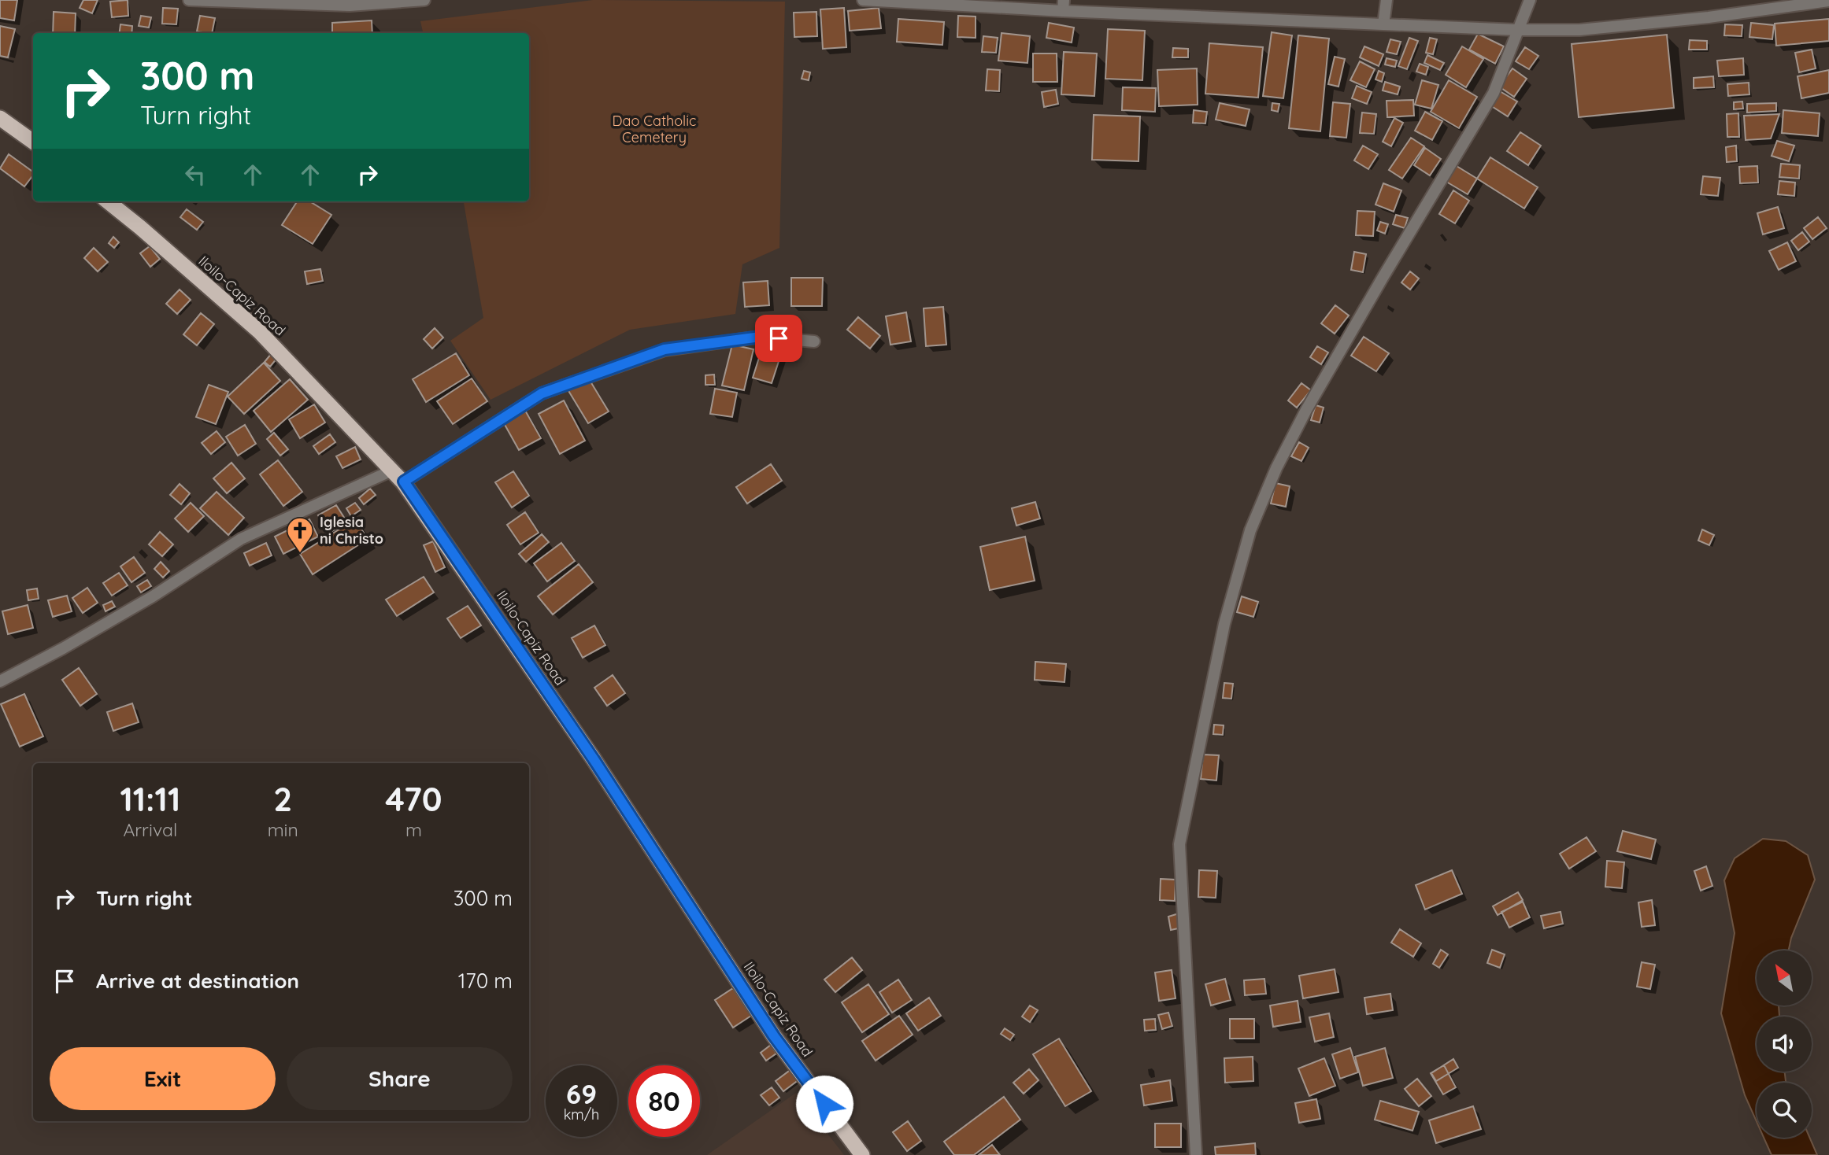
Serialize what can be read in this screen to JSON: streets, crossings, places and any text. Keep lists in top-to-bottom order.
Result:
{
  "streets": {
    "highway": ["Iloilo-Capiz Road"]
  },
  "parks": ["Dao Catholic Cemetery"],
  "places": {
    "church": ["Iglesia ni Christo"]
  },
  "north": "top left",
  "page": {
    "turn": ["300 m", "Turn right"],
    "eta": [
      "11:11",
      "Arrival",
      "2",
      "min",
      "470",
      "m"
    ],
    "list": [
      {
        "name": "Turn right",
        "value": "300 m"
      },
      {
        "name": "Arrive at destination",
        "value": "170 m"
      }
    ],
    "buttons": ["Exit", "Share"],
    "speed": "69 km/h",
    "limit": "80"
  }
}
